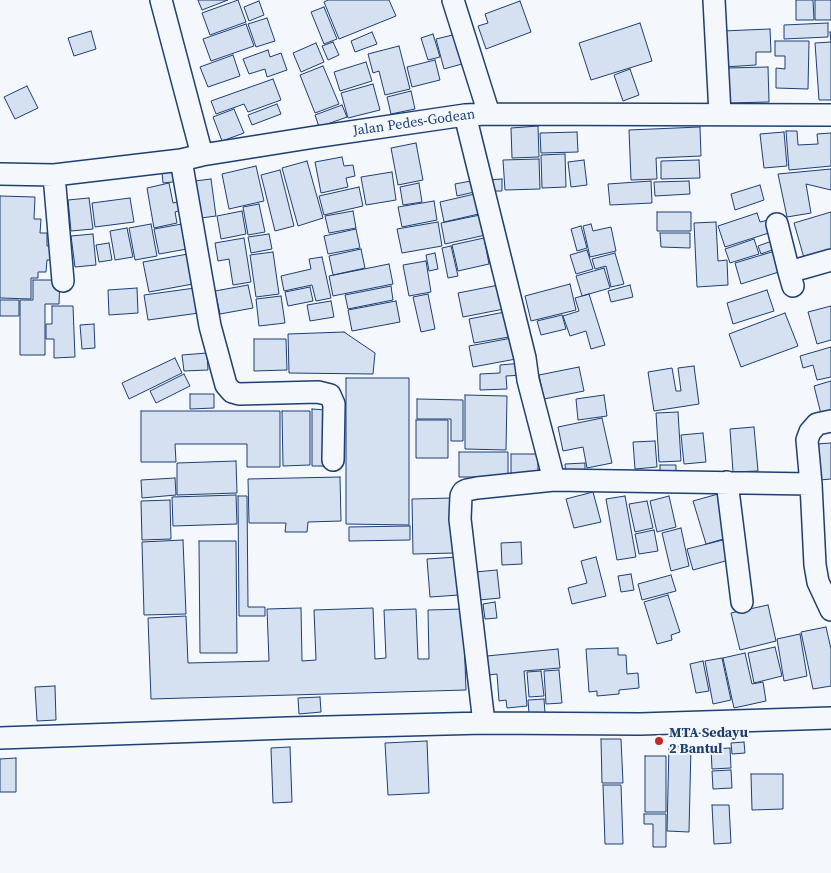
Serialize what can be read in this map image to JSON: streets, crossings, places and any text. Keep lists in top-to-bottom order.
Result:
{
  "streets": {
    "street": ["Jalan Pedes-Godean"]
  },
  "places": ["MTA Sedayu 2 Bantul"]
}
